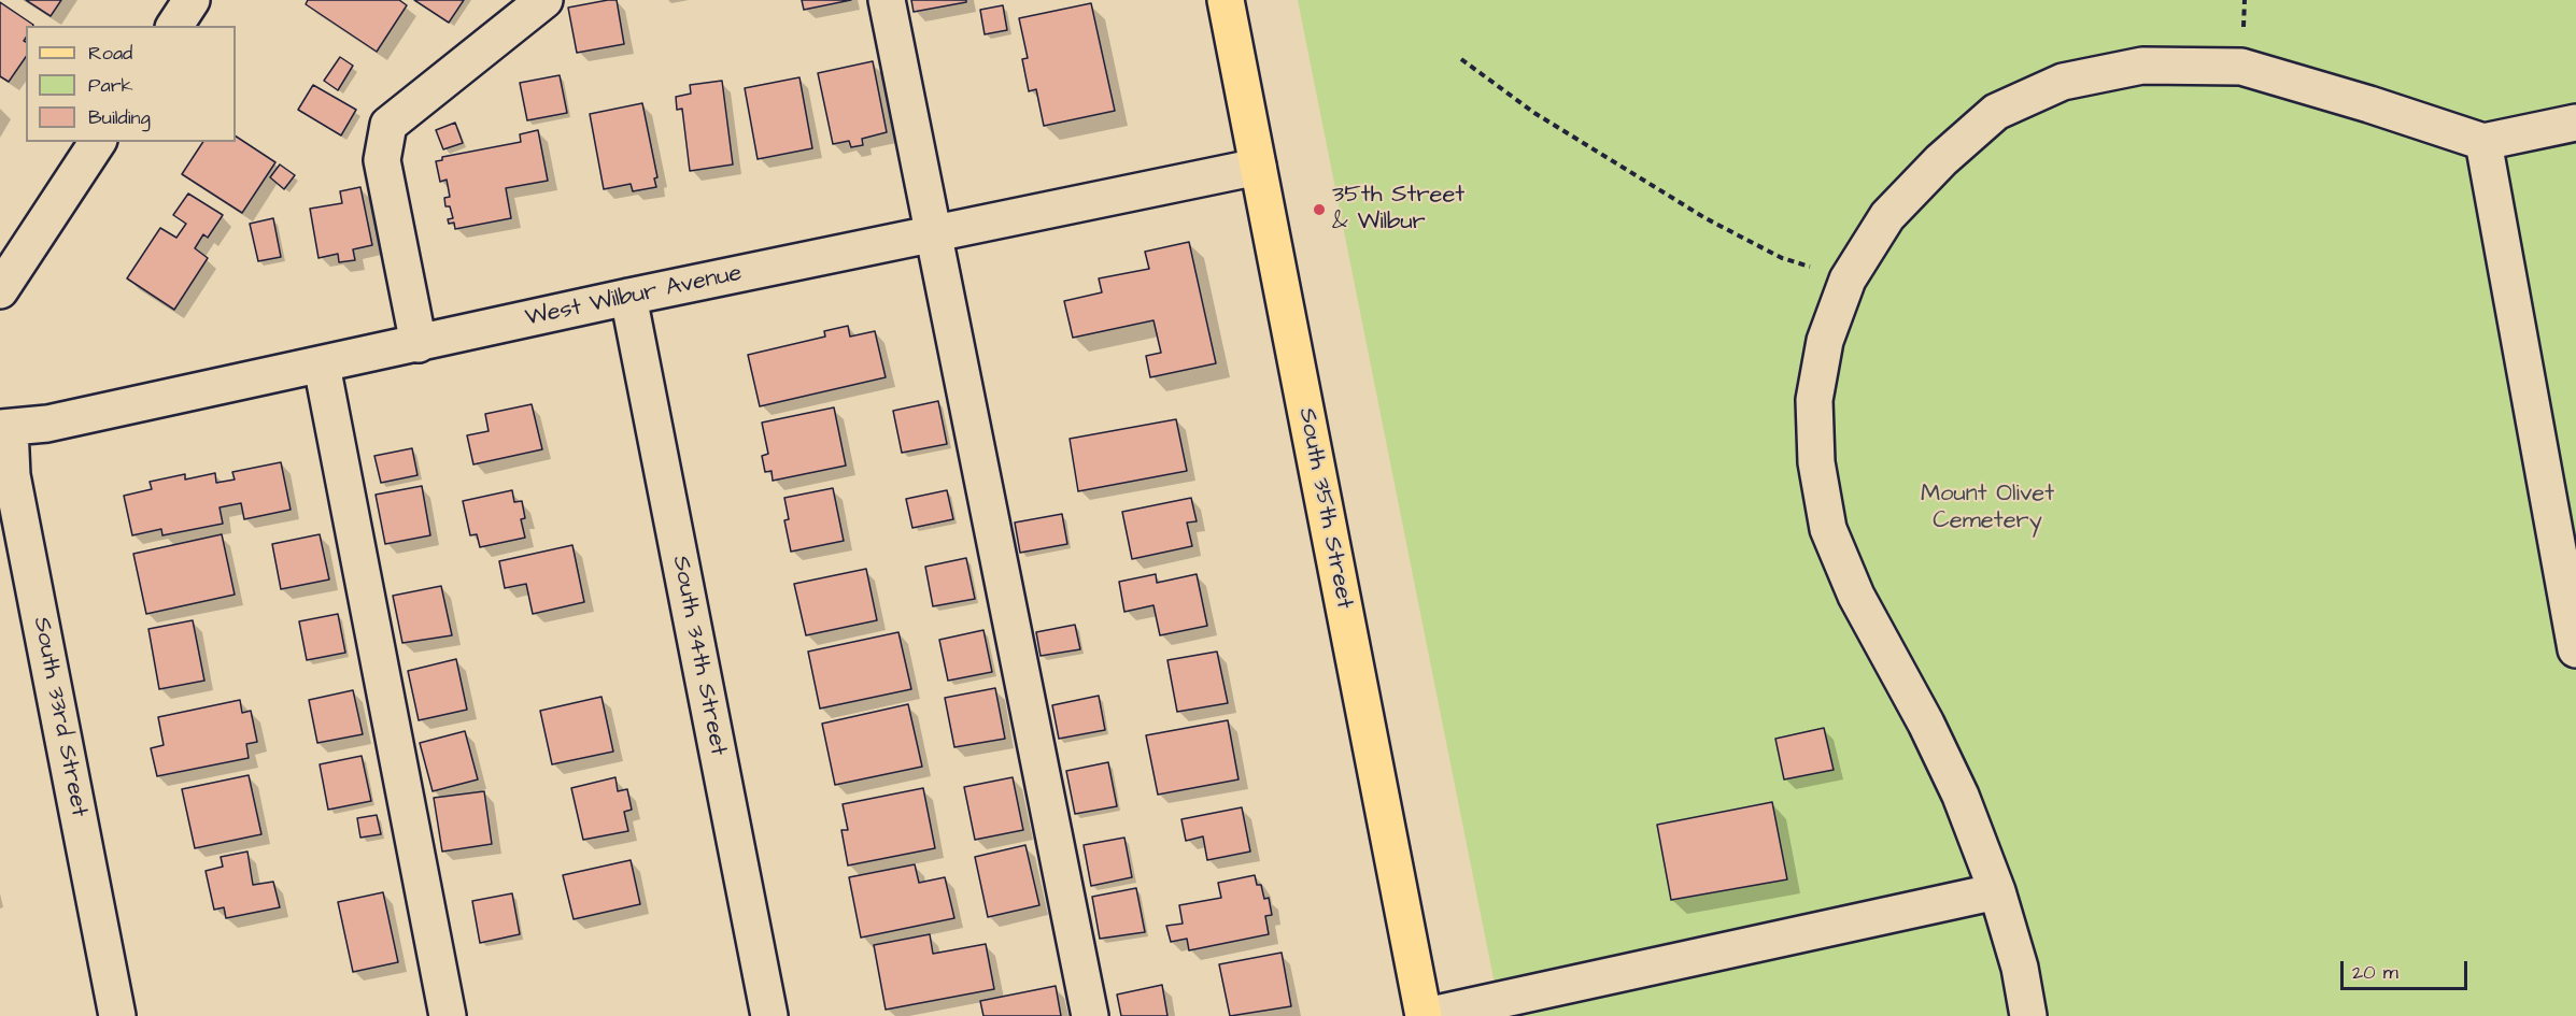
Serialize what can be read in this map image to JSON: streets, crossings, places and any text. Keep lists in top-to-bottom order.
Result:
{
  "streets": {
    "main road": ["South 35th Street"],
    "street": ["West Wilbur Avenue", "South 34th Street", "South 33rd Street"]
  },
  "crossings": [
    ["West Wilbur Avenue", "South 35th Street"],
    ["West Wilbur Avenue", "South 34th Street"],
    ["West Wilbur Avenue", "South 33rd Street"]
  ],
  "parks": ["Mount Olivet Cemetery"],
  "places": ["35th Street & Wilbur"],
  "legend": ["Road", "Park", "Building"],
  "scale_bar": "20 m"
}
